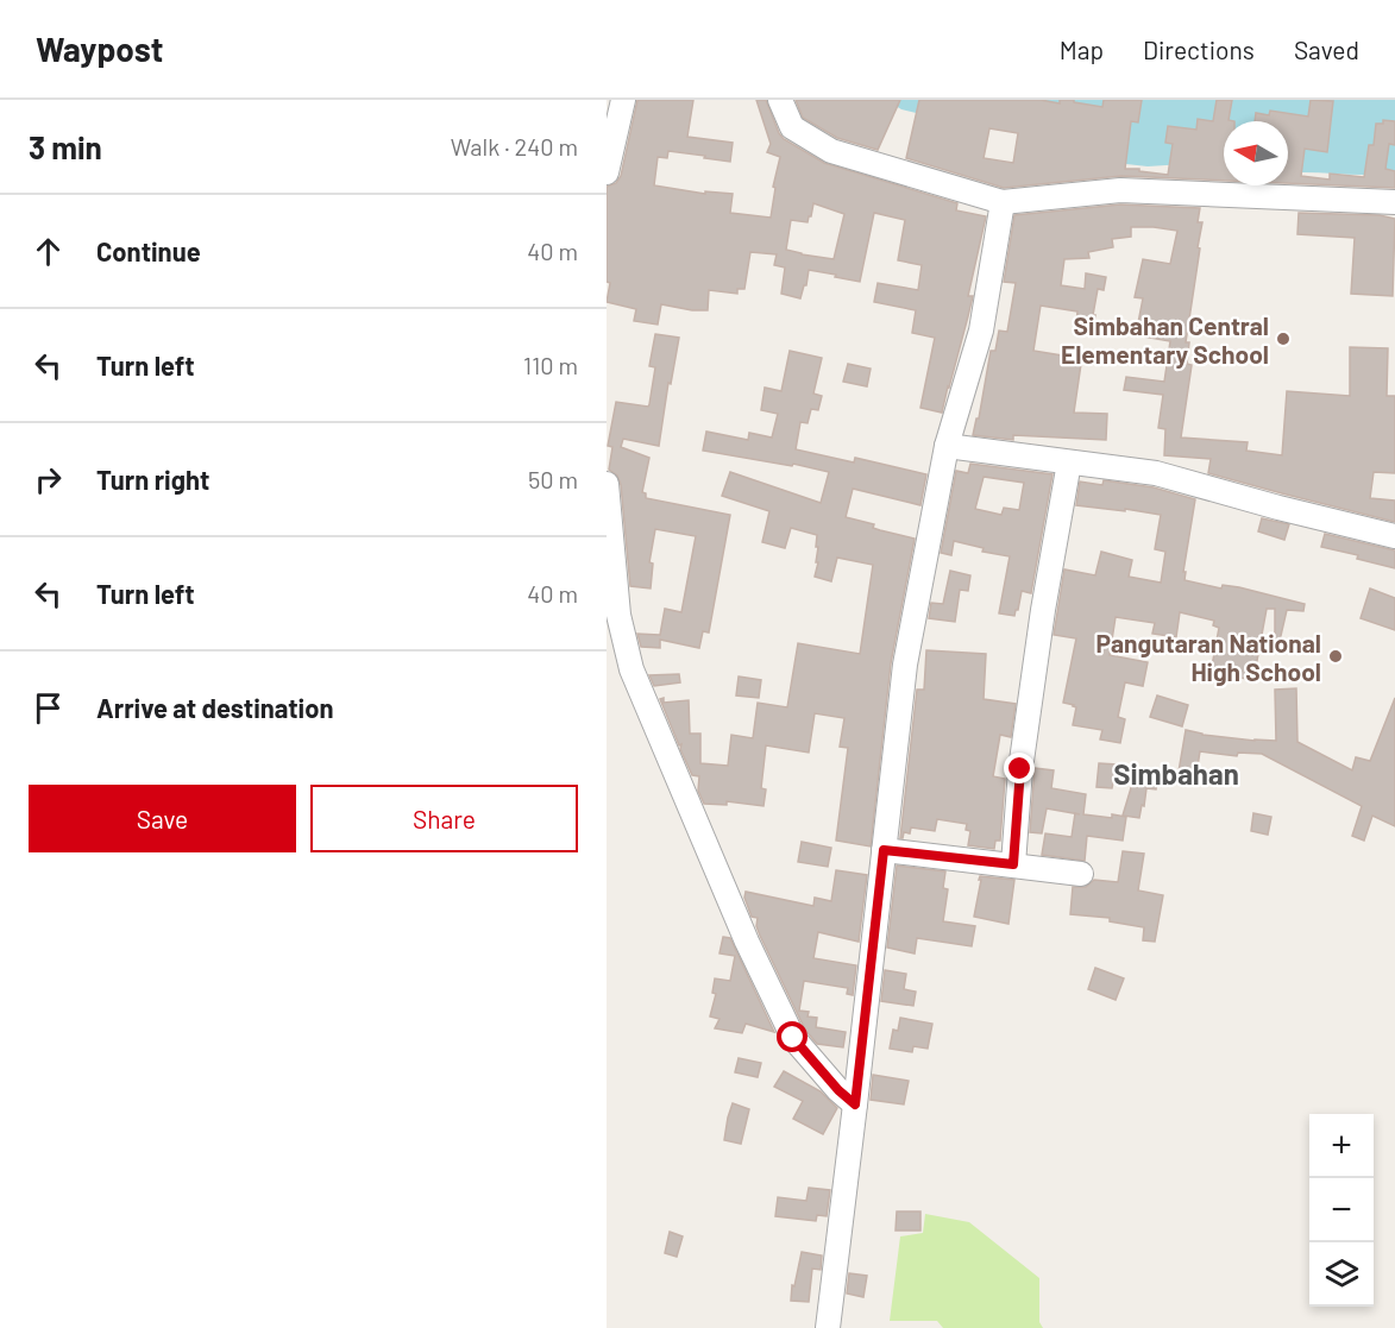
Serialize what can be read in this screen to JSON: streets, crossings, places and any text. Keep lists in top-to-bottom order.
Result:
{
  "districts": ["Simbahan"],
  "places": ["Simbahan Central Elementary School", "Pangutaran National High School"],
  "north": "left",
  "page": {
    "header": "Waypost",
    "nav": ["Map", "Directions", "Saved"],
    "heading": ["3 min", "Walk · 240 m"],
    "list": [
      ["Continue", "40 m"],
      ["Turn left", "110 m"],
      ["Turn right", "50 m"],
      ["Turn left", "40 m"],
      "Arrive at destination"
    ],
    "buttons": ["Save", "Share"],
    "map_buttons": ["+", "−"]
  }
}
